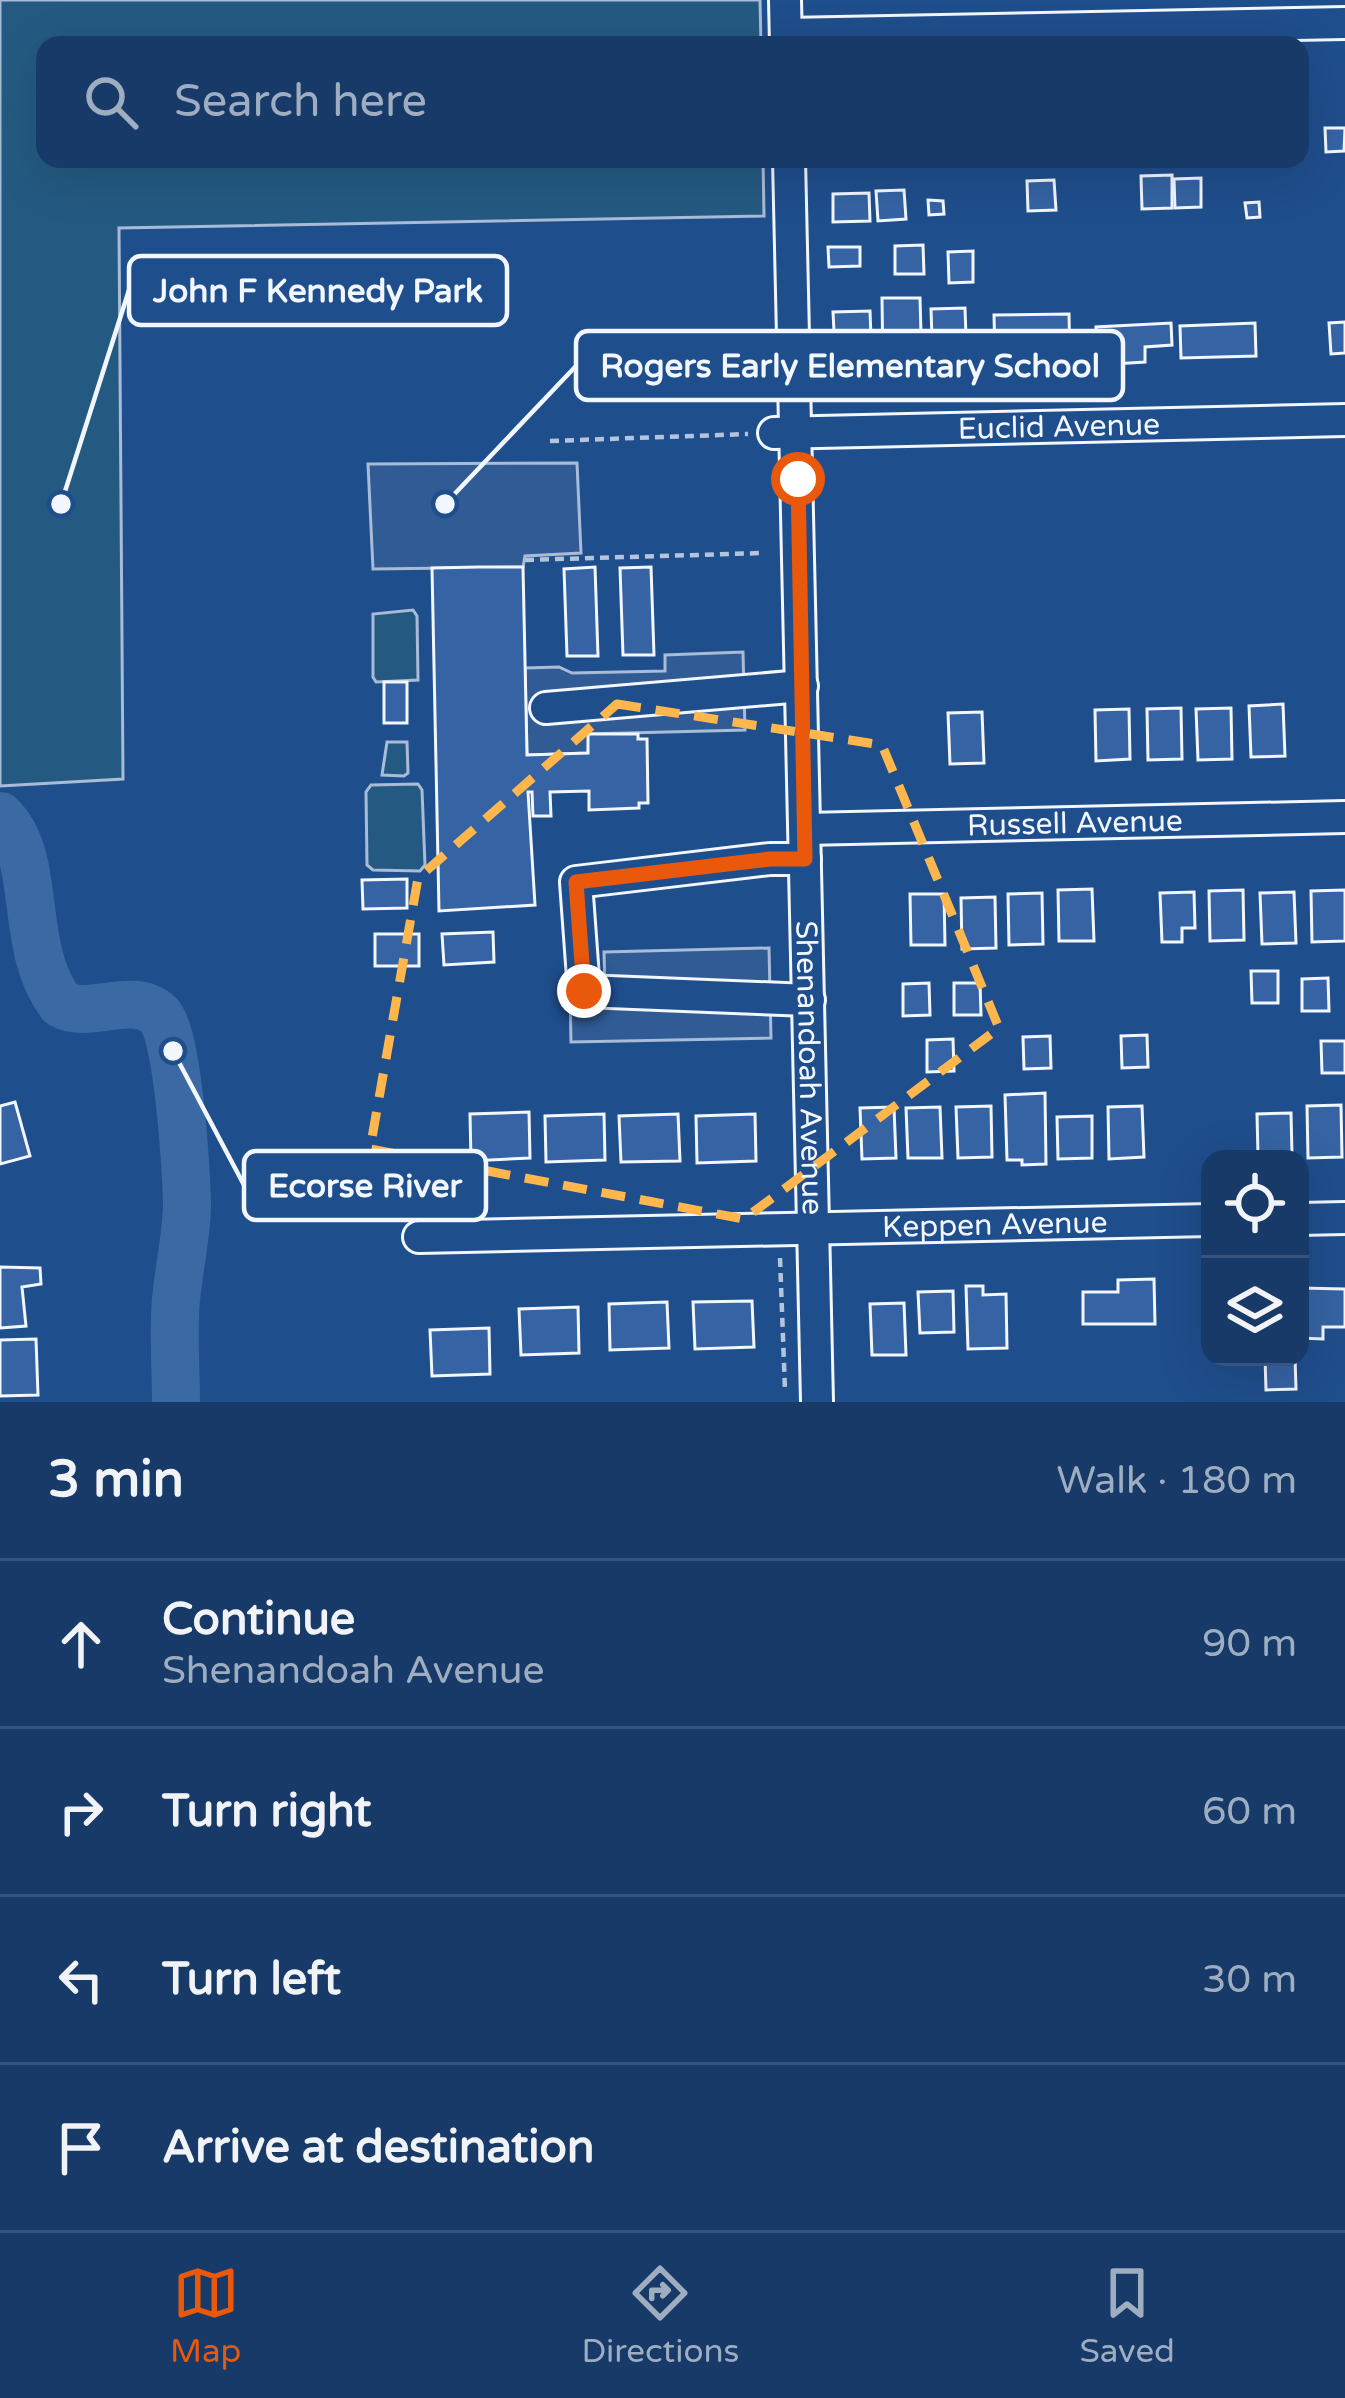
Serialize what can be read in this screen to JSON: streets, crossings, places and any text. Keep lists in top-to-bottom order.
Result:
{
  "streets": {
    "street": [
      "Euclid Avenue",
      "Russell Avenue",
      "Shenandoah Avenue",
      "Keppen Avenue"
    ]
  },
  "crossings": [
    ["Euclid Avenue", "Shenandoah Avenue"],
    ["Russell Avenue", "Shenandoah Avenue"],
    ["Shenandoah Avenue", "Keppen Avenue"]
  ],
  "places": ["John F Kennedy Park", "Rogers Early Elementary School", "Ecorse River"],
  "page": {
    "search": "Search here",
    "heading": ["3 min", "Walk · 180 m"],
    "list": [
      ["Continue", "Shenandoah Avenue", "90 m"],
      ["Turn right", "60 m"],
      ["Turn left", "30 m"],
      "Arrive at destination"
    ],
    "nav": ["Map", "Directions", "Saved"]
  }
}
